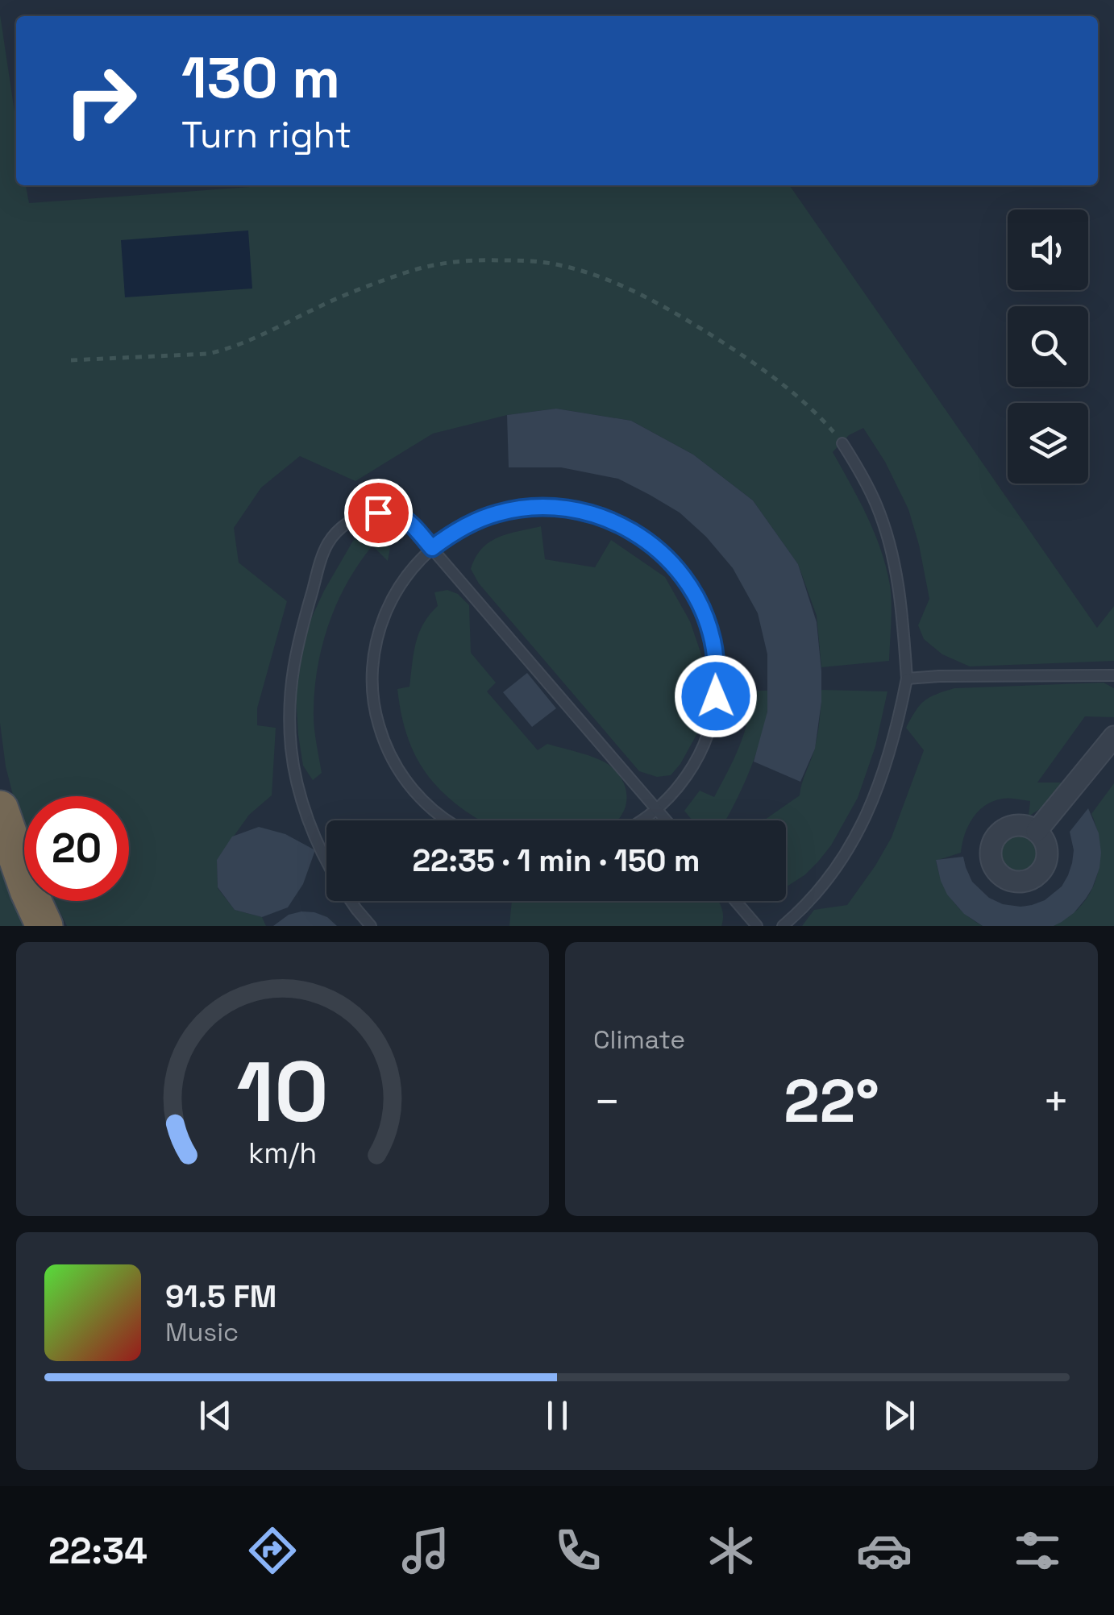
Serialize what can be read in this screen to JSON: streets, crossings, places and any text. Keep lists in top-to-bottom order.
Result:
{
  "page": {
    "turn": ["130 m", "Turn right"],
    "limit": "20",
    "trip": "22:35 · 1 min · 150 m",
    "tile": "Climate",
    "heat": ["−", "22°", "+"],
    "song": ["91.5 FM", "Music"],
    "tabs": "22:34",
    "gauge": ["10", "km/h"]
  }
}
